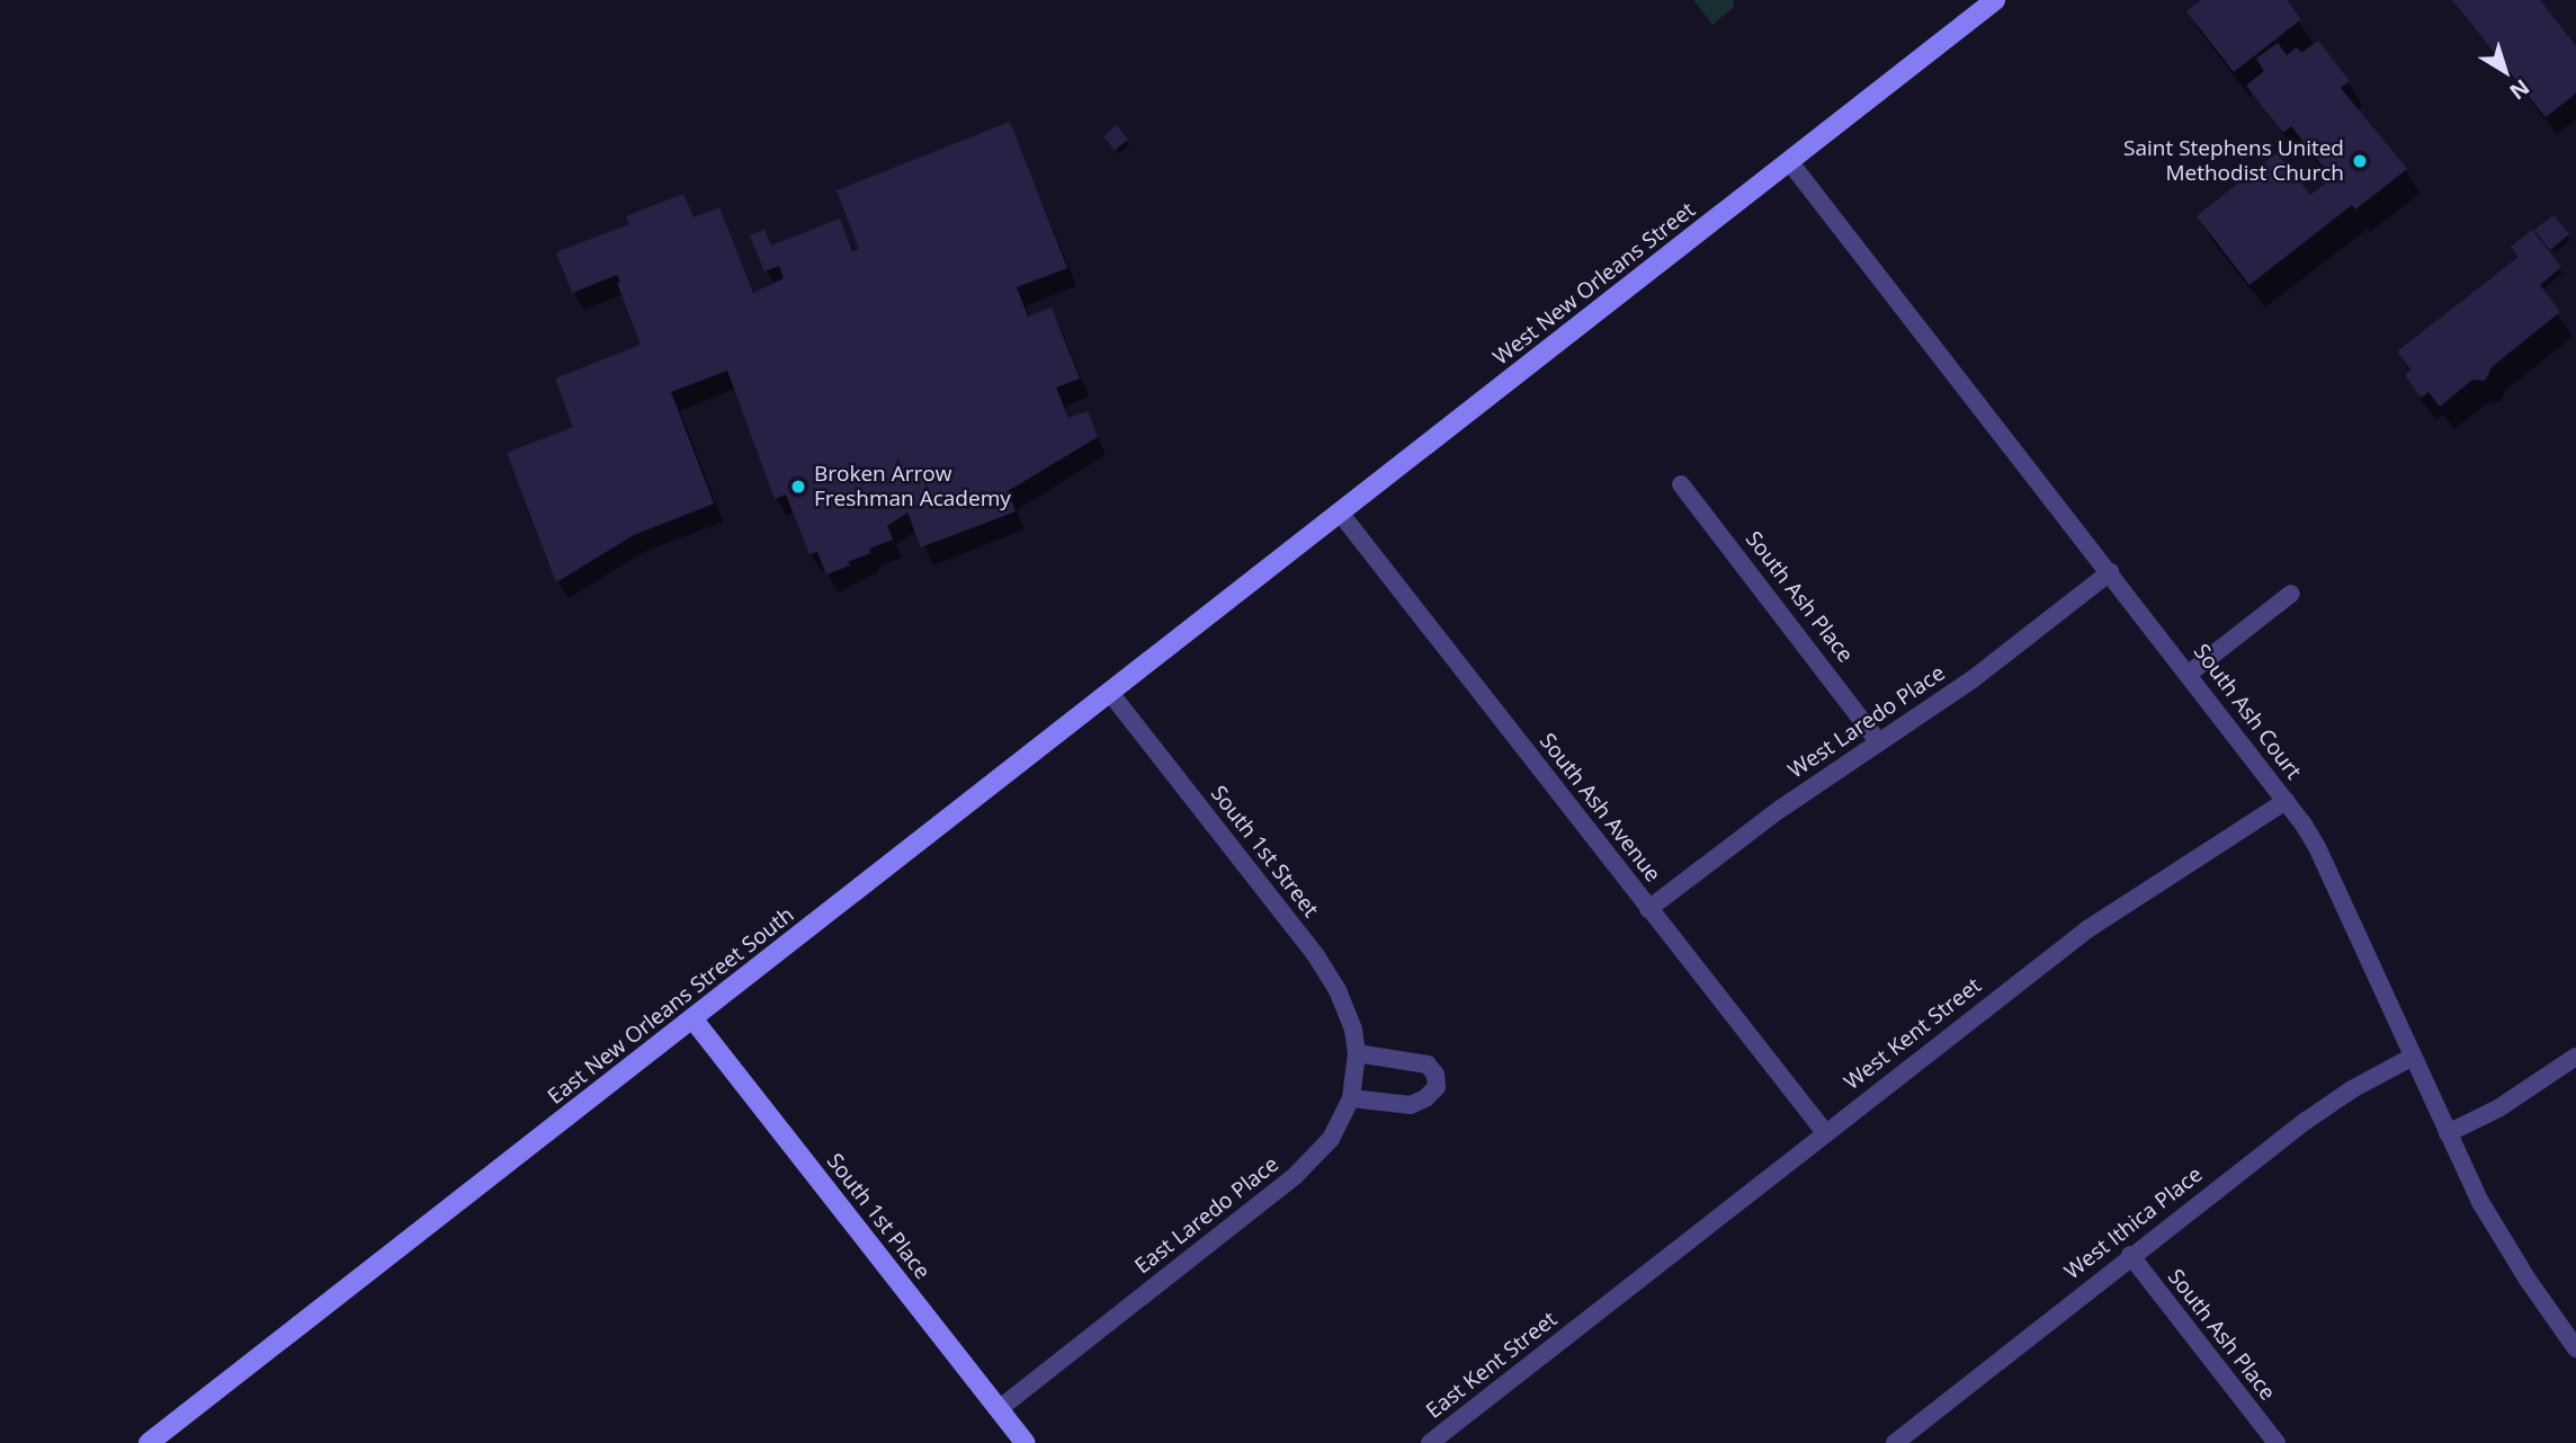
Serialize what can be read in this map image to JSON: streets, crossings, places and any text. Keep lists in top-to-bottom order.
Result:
{
  "streets": {
    "main road": ["West New Orleans Street", "East New Orleans Street South", "South 1st Place"],
    "street": [
      "South Ash Place",
      "South Ash Court",
      "West Laredo Place",
      "South Ash Avenue",
      "South 1st Street",
      "West Kent Street",
      "East Laredo Place",
      "West Ithica Place",
      "East Kent Street"
    ]
  },
  "crossings": [
    ["West New Orleans Street", "South Ash Court"],
    ["West New Orleans Street", "South Ash Avenue"],
    ["West New Orleans Street", "East New Orleans Street South"],
    ["South Ash Place", "West Laredo Place"],
    ["South Ash Place", "West Ithica Place"],
    ["South Ash Court", "West Laredo Place"],
    ["South Ash Court", "West Kent Street"],
    ["South Ash Court", "West Ithica Place"],
    ["West Laredo Place", "South Ash Avenue"],
    ["South Ash Avenue", "West Kent Street"],
    ["South 1st Street", "East New Orleans Street South"],
    ["South 1st Street", "East Laredo Place"],
    ["East New Orleans Street South", "South 1st Place"],
    ["West Kent Street", "East Kent Street"],
    ["East Laredo Place", "South 1st Place"]
  ],
  "places": ["Saint Stephens United Methodist Church", "Broken Arrow Freshman Academy"],
  "north": "bottom right"
}
